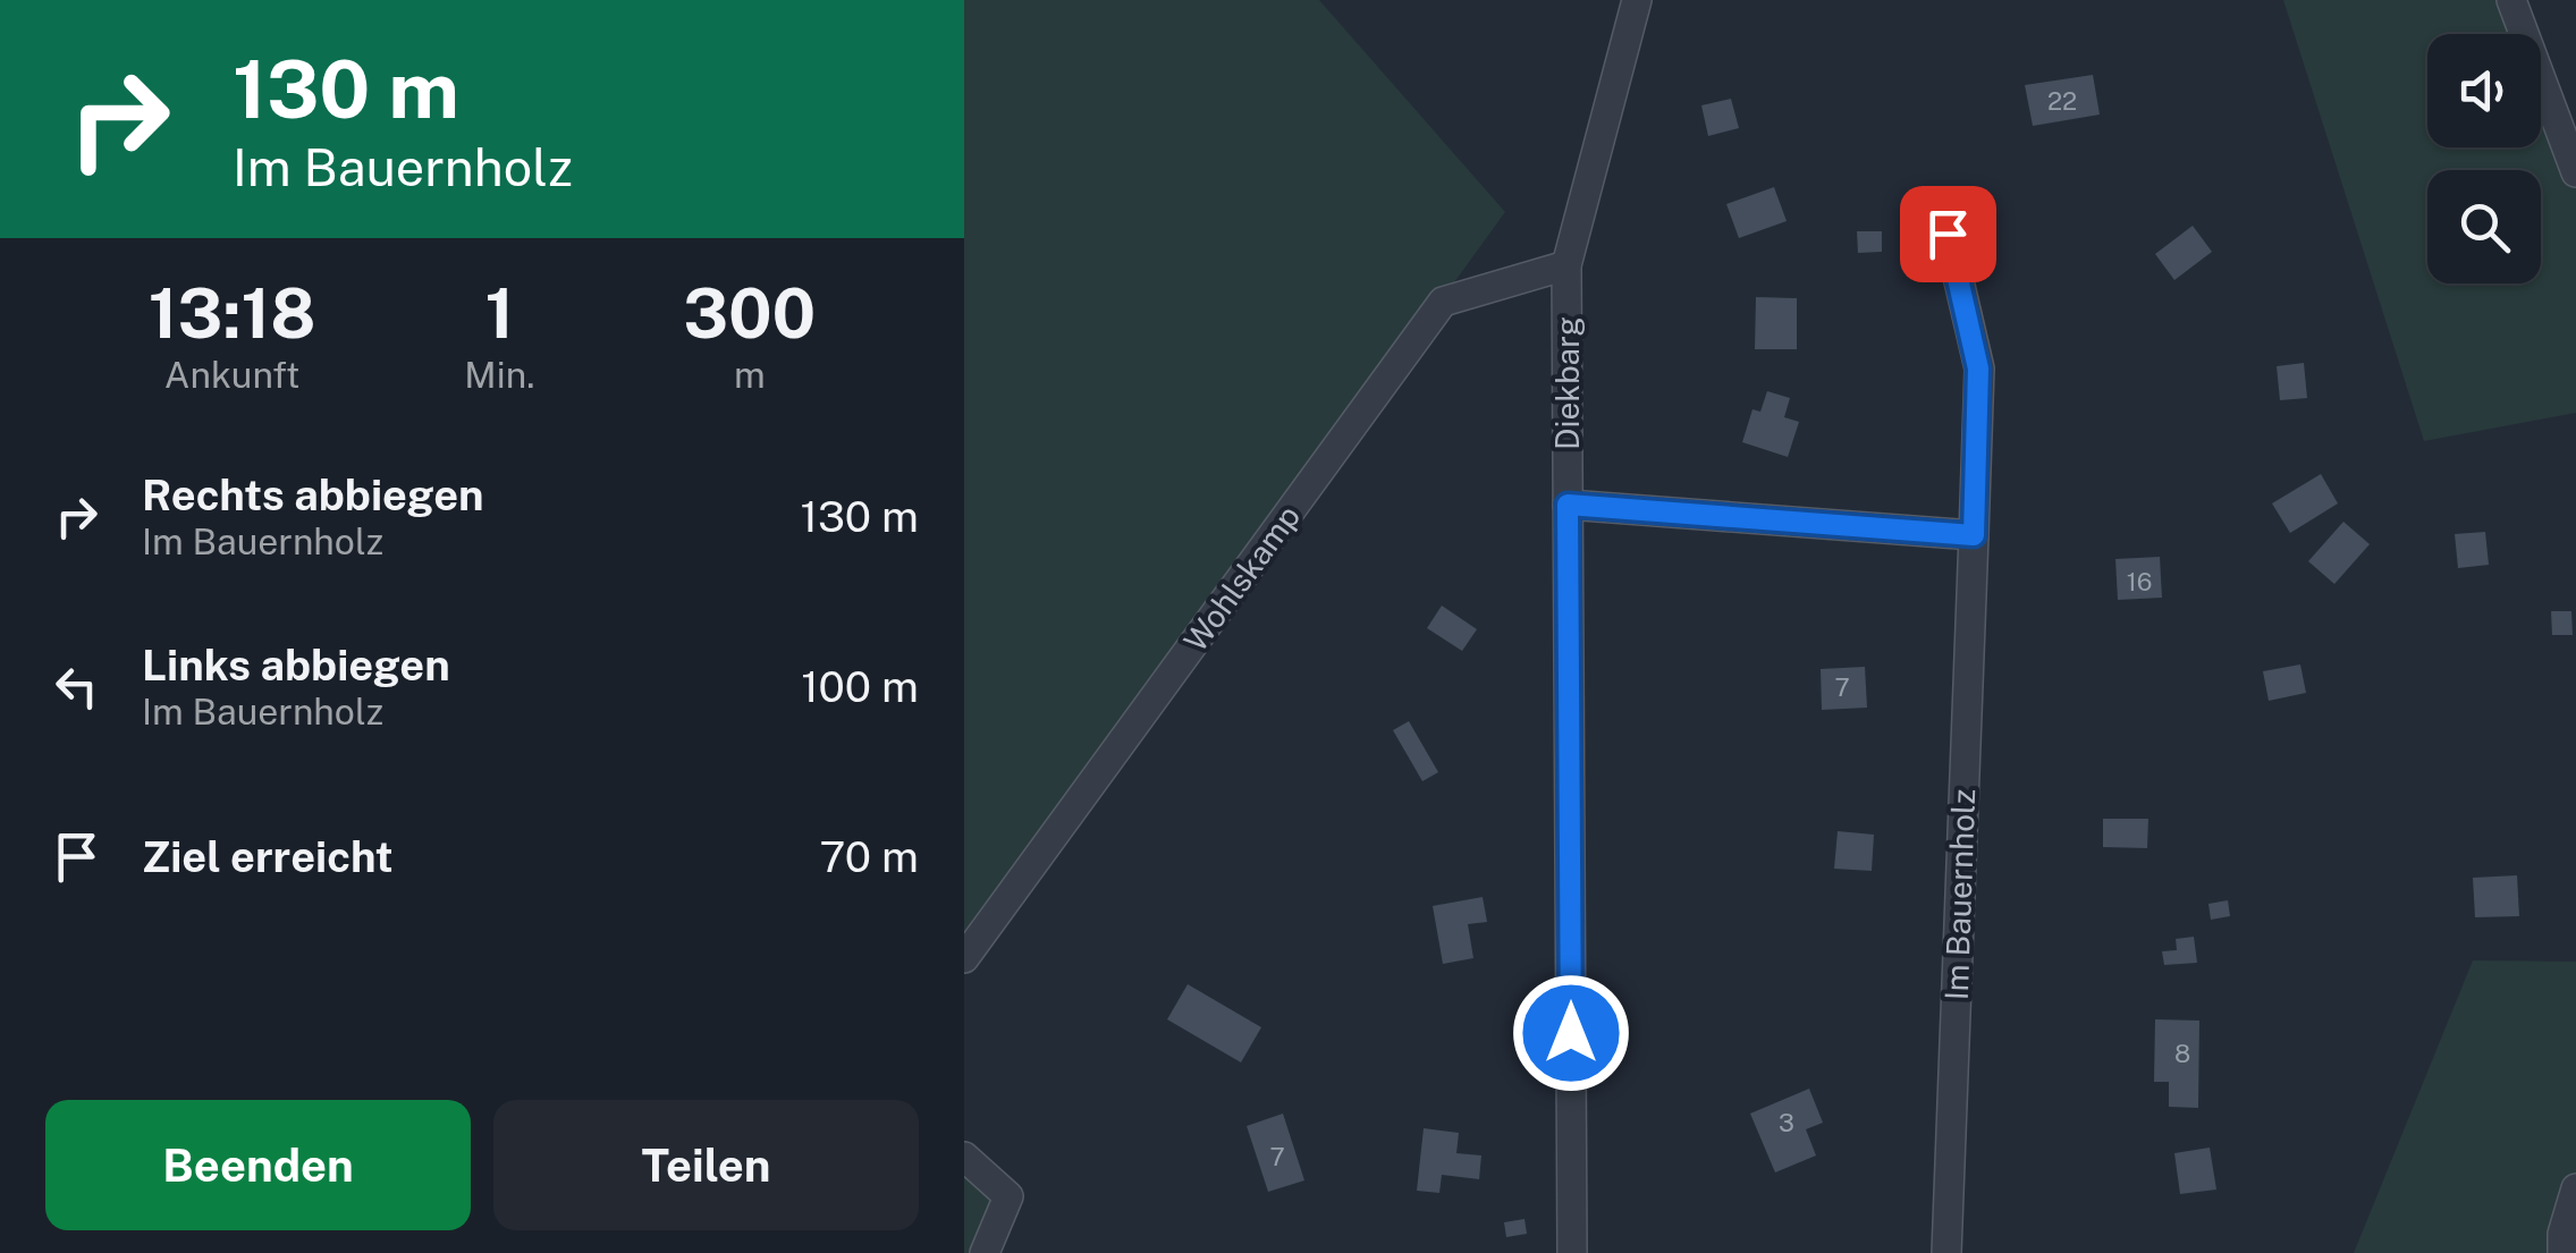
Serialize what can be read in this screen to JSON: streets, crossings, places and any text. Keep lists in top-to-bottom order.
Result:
{
  "streets": {
    "street": ["Diekbarg", "Wohlskamp", "Im Bauernholz"]
  },
  "crossings": [
    ["Diekbarg", "Wohlskamp"]
  ],
  "house_numbers": [
    "22",
    "16",
    "7",
    "8",
    "3",
    "7"
  ],
  "page": {
    "turn": ["130 m", "Im Bauernholz"],
    "eta": [
      "13:18",
      "Ankunft",
      "1",
      "Min.",
      "300",
      "m"
    ],
    "list": [
      {
        "name": "Rechts abbiegen",
        "note": "Im Bauernholz",
        "value": "130 m"
      },
      {
        "name": "Links abbiegen",
        "note": "Im Bauernholz",
        "value": "100 m"
      },
      {
        "name": "Ziel erreicht",
        "value": "70 m"
      }
    ],
    "buttons": ["Beenden", "Teilen"]
  }
}
